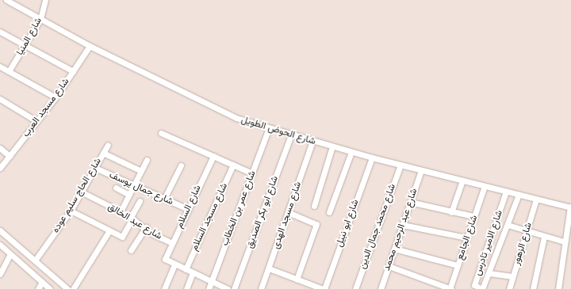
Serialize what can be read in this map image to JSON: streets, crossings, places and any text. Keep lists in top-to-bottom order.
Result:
{
  "streets": {
    "street": [
      "شارع المنيا",
      "شارع مسجد العرب",
      "شارع الحوض الطويل",
      "شارع جمال يوسف",
      "شارع الحاج سليم عوده",
      "شارع السلام",
      "شارع عمر بن الخطاب",
      "شارع ابو بكر الصديق",
      "شارع مسجد الهدى",
      "شارع مسجد السلام",
      "شارع عبد الخالق",
      "شارع ابو نبيل",
      "شارع محمد جمال الدين",
      "شارع عبد الرحيم محمد",
      "شارع الجامع",
      "شارع الامير تادرس",
      "شارع الزهور"
    ]
  },
  "crossings": [
    ["شارع المنيا", "شارع الحوض الطويل"],
    ["شارع مسجد العرب", "شارع الحوض الطويل"],
    ["شارع الحوض الطويل", "شارع عمر بن الخطاب"],
    ["شارع الحوض الطويل", "شارع ابو بكر الصديق"],
    ["شارع الحوض الطويل", "شارع مسجد الهدى"],
    ["شارع الحوض الطويل", "شارع ابو نبيل"],
    ["شارع الحوض الطويل", "شارع محمد جمال الدين"],
    ["شارع الحوض الطويل", "شارع عبد الرحيم محمد"],
    ["شارع الحوض الطويل", "شارع الجامع"],
    ["شارع الحوض الطويل", "شارع الامير تادرس"],
    ["شارع الحوض الطويل", "شارع الزهور"],
    ["شارع جمال يوسف", "شارع الحاج سليم عوده"],
    ["شارع جمال يوسف", "شارع السلام"],
    ["شارع الحاج سليم عوده", "شارع عبد الخالق"],
    ["شارع السلام", "شارع عبد الخالق"]
  ]
}
